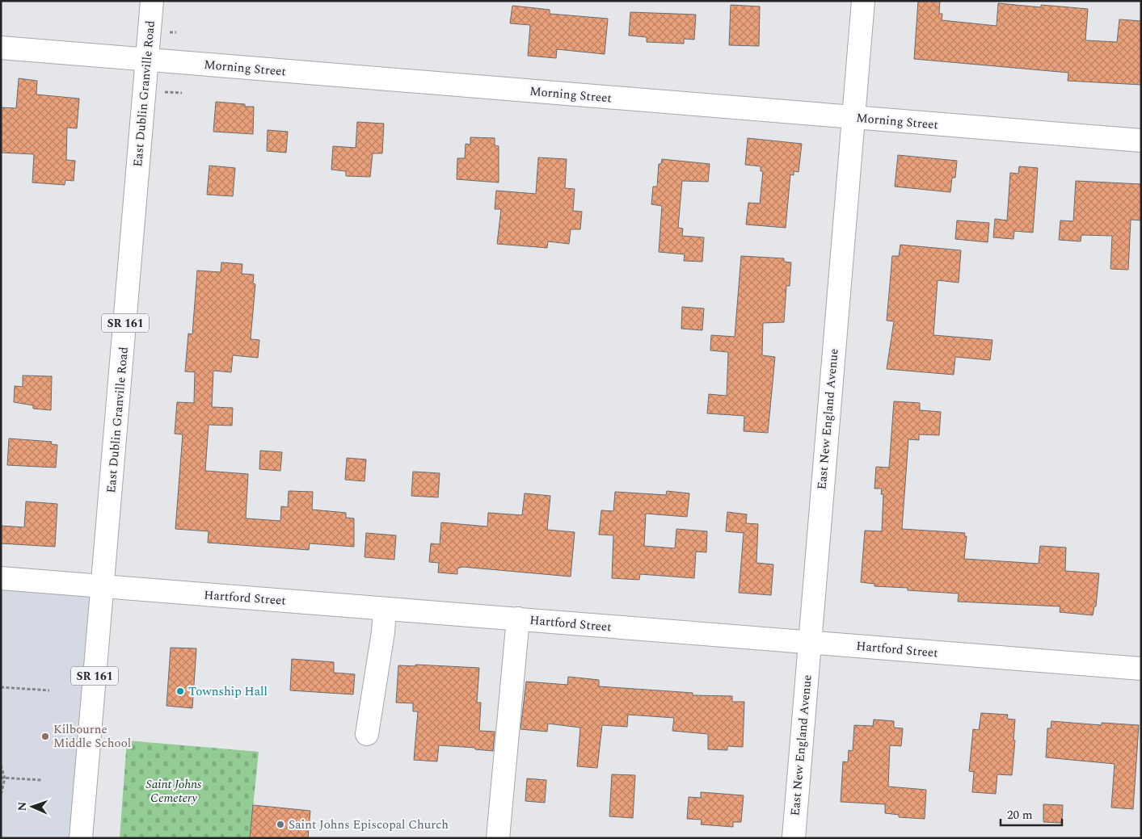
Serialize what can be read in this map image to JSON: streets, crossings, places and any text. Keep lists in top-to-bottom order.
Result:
{
  "streets": {
    "street": [
      "Morning Street",
      "East Dublin Granville Road",
      "SR 161",
      "East New England Avenue",
      "Hartford Street"
    ]
  },
  "crossings": [
    ["Morning Street", "East Dublin Granville Road"],
    ["Morning Street", "East New England Avenue"],
    ["East Dublin Granville Road", "Hartford Street"],
    ["East New England Avenue", "Hartford Street"]
  ],
  "parks": ["Saint Johns Cemetery"],
  "places": ["Township Hall", "Kilbourne Middle School", "Saint Johns Episcopal Church"],
  "scale_bar": "20 m",
  "north": "left"
}
